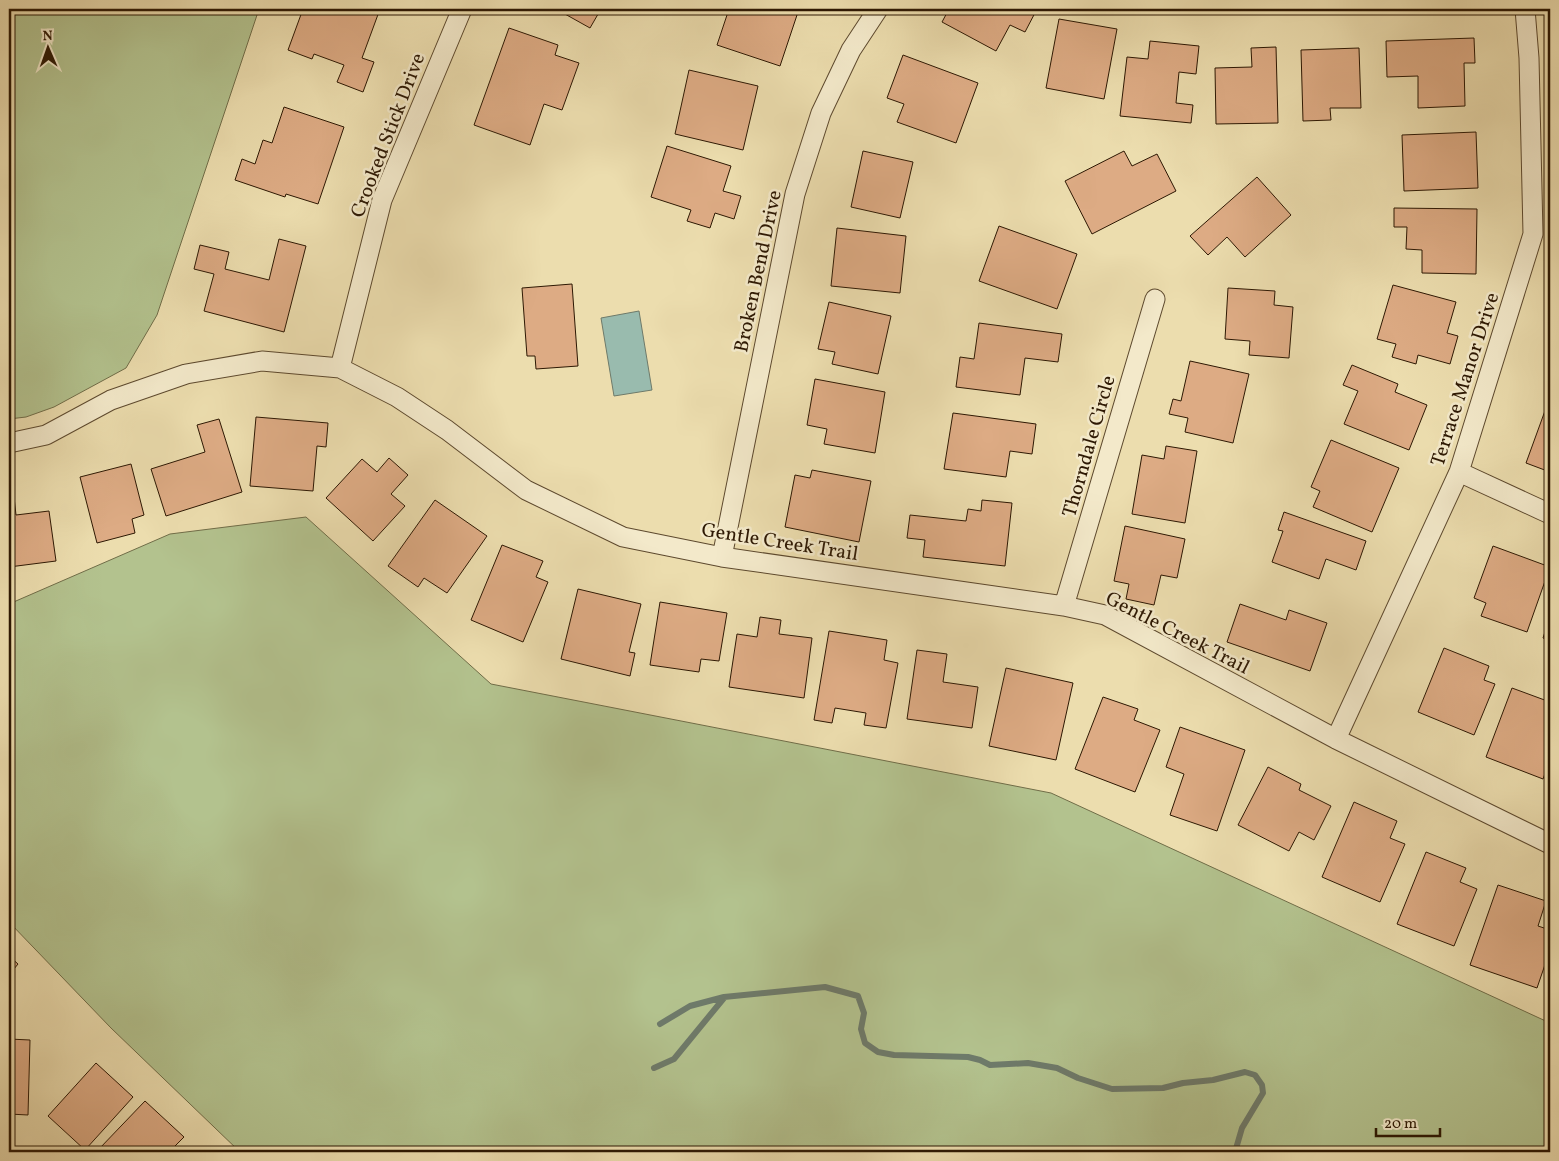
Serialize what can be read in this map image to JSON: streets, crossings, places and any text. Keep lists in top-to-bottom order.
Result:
{
  "streets": {
    "street": [
      "Crooked Stick Drive",
      "Broken Bend Drive",
      "Terrace Manor Drive",
      "Thorndale Circle",
      "Gentle Creek Trail"
    ]
  },
  "crossings": [
    ["Crooked Stick Drive", "Gentle Creek Trail"],
    ["Broken Bend Drive", "Gentle Creek Trail"],
    ["Terrace Manor Drive", "Gentle Creek Trail"],
    ["Thorndale Circle", "Gentle Creek Trail"]
  ],
  "scale_bar": "20 m",
  "north": "top"
}
